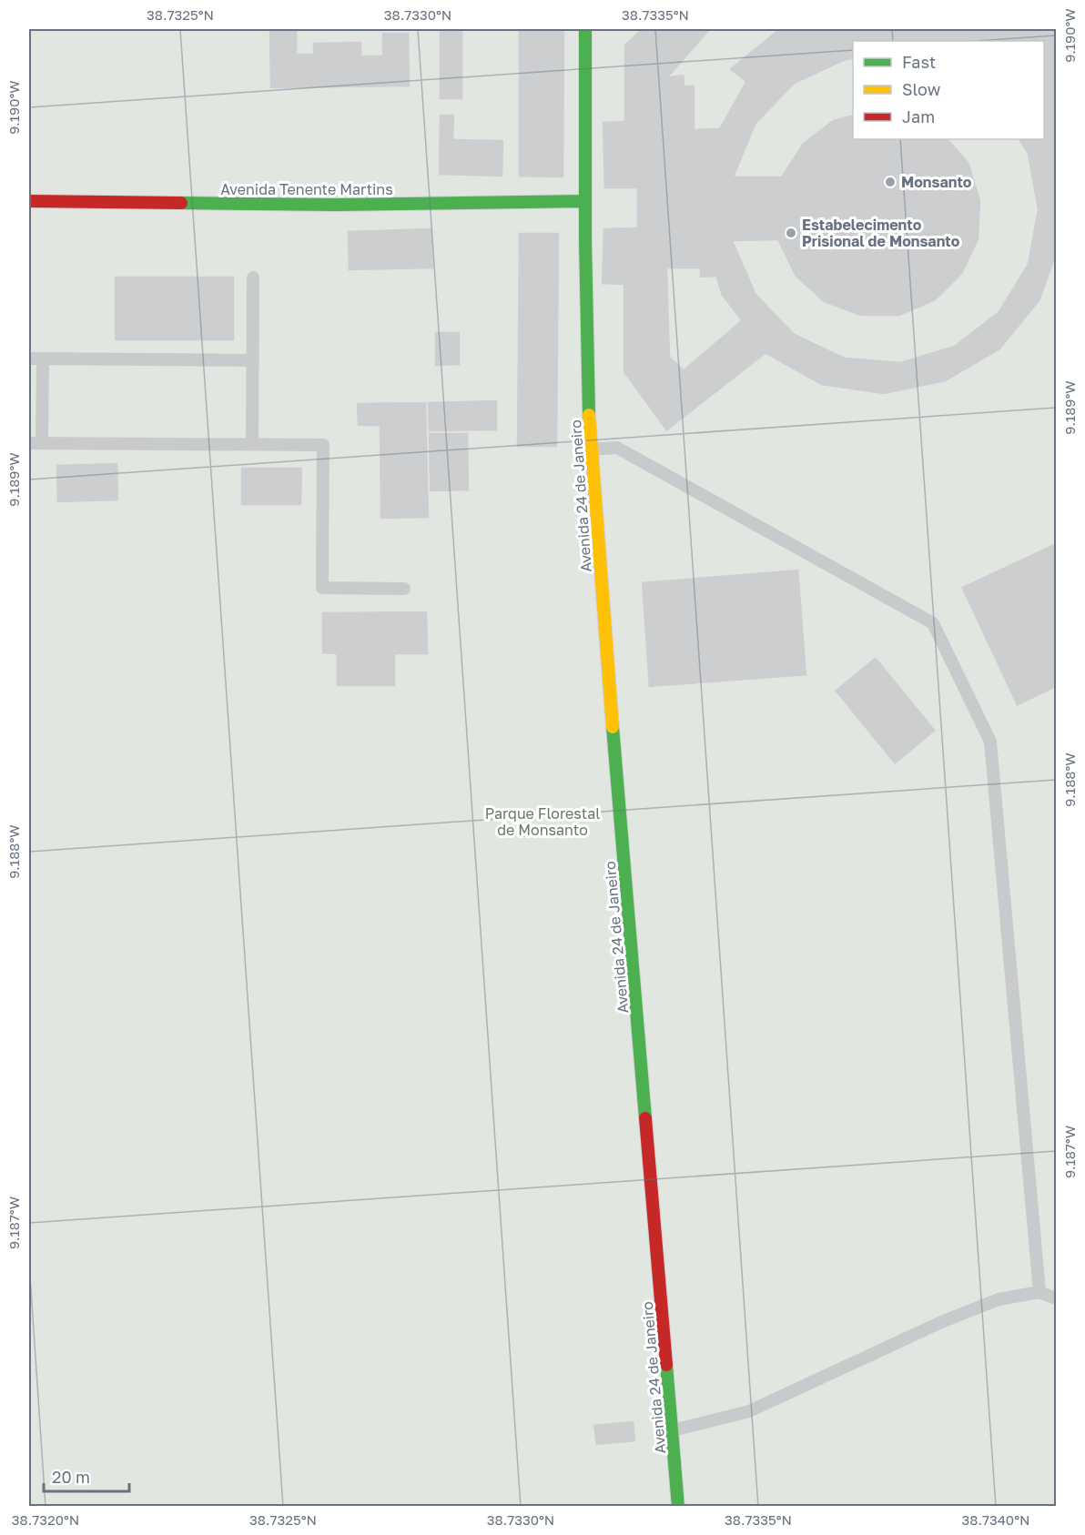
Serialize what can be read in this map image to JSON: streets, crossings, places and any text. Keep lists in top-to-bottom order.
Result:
{
  "streets": {
    "street": ["Avenida Tenente Martins", "Avenida 24 de Janeiro"]
  },
  "crossings": [
    ["Avenida Tenente Martins", "Avenida 24 de Janeiro"]
  ],
  "parks": ["Parque Florestal de Monsanto"],
  "places": ["Monsanto", "Estabelecimento Prisional de Monsanto"],
  "legend": ["Fast", "Slow", "Jam"],
  "scale_bar": "20 m",
  "coordinates": [
    "38.7325°N",
    "38.7330°N",
    "38.7335°N",
    "9.190°W",
    "9.189°W",
    "9.188°W",
    "9.187°W",
    "38.7320°N",
    "38.7340°N"
  ]
}
